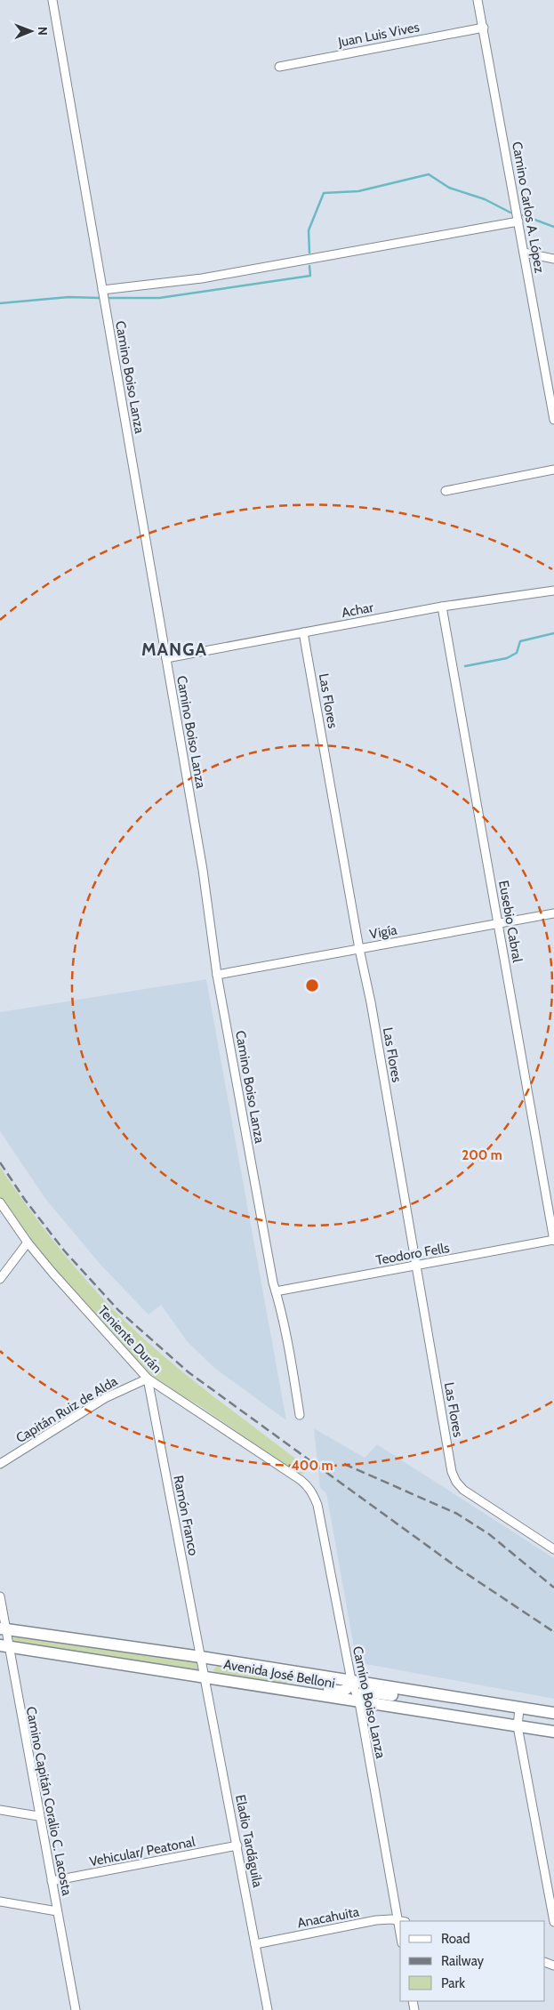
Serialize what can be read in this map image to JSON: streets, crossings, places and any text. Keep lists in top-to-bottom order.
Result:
{
  "streets": {
    "main road": ["Avenida José Belloni"],
    "street": [
      "Juan Luis Vives",
      "Camino Carlos A. López",
      "Camino Boiso Lanza",
      "Achar",
      "Las Flores",
      "Eusebio Cabral",
      "Vigía",
      "Teodoro Fells",
      "Teniente Durán",
      "Capitán Ruiz de Alda",
      "Ramón Franco",
      "Camino Capitán Coralio C. Lacosta",
      "Eladio Tardáguila",
      "Vehicular/ Peatonal",
      "Anacahuita"
    ]
  },
  "crossings": [
    ["Juan Luis Vives", "Camino Carlos A. López"],
    ["Camino Boiso Lanza", "Achar"],
    ["Camino Boiso Lanza", "Vigía"],
    ["Camino Boiso Lanza", "Teodoro Fells"],
    ["Camino Boiso Lanza", "Teniente Durán"],
    ["Camino Boiso Lanza", "Avenida José Belloni"],
    ["Camino Boiso Lanza", "Anacahuita"],
    ["Achar", "Las Flores"],
    ["Achar", "Eusebio Cabral"],
    ["Las Flores", "Vigía"],
    ["Las Flores", "Teodoro Fells"],
    ["Eusebio Cabral", "Vigía"],
    ["Eusebio Cabral", "Teodoro Fells"],
    ["Teniente Durán", "Capitán Ruiz de Alda"],
    ["Teniente Durán", "Ramón Franco"],
    ["Capitán Ruiz de Alda", "Ramón Franco"],
    ["Ramón Franco", "Avenida José Belloni"],
    ["Ramón Franco", "Eladio Tardáguila"],
    ["Avenida José Belloni", "Camino Capitán Coralio C. Lacosta"],
    ["Avenida José Belloni", "Eladio Tardáguila"],
    ["Camino Capitán Coralio C. Lacosta", "Vehicular/ Peatonal"],
    ["Eladio Tardáguila", "Vehicular/ Peatonal"],
    ["Eladio Tardáguila", "Anacahuita"]
  ],
  "districts": ["MANGA"],
  "legend": ["Road", "Railway", "Park"],
  "north": "right",
  "rings": ["200 m", "400 m"]
}
